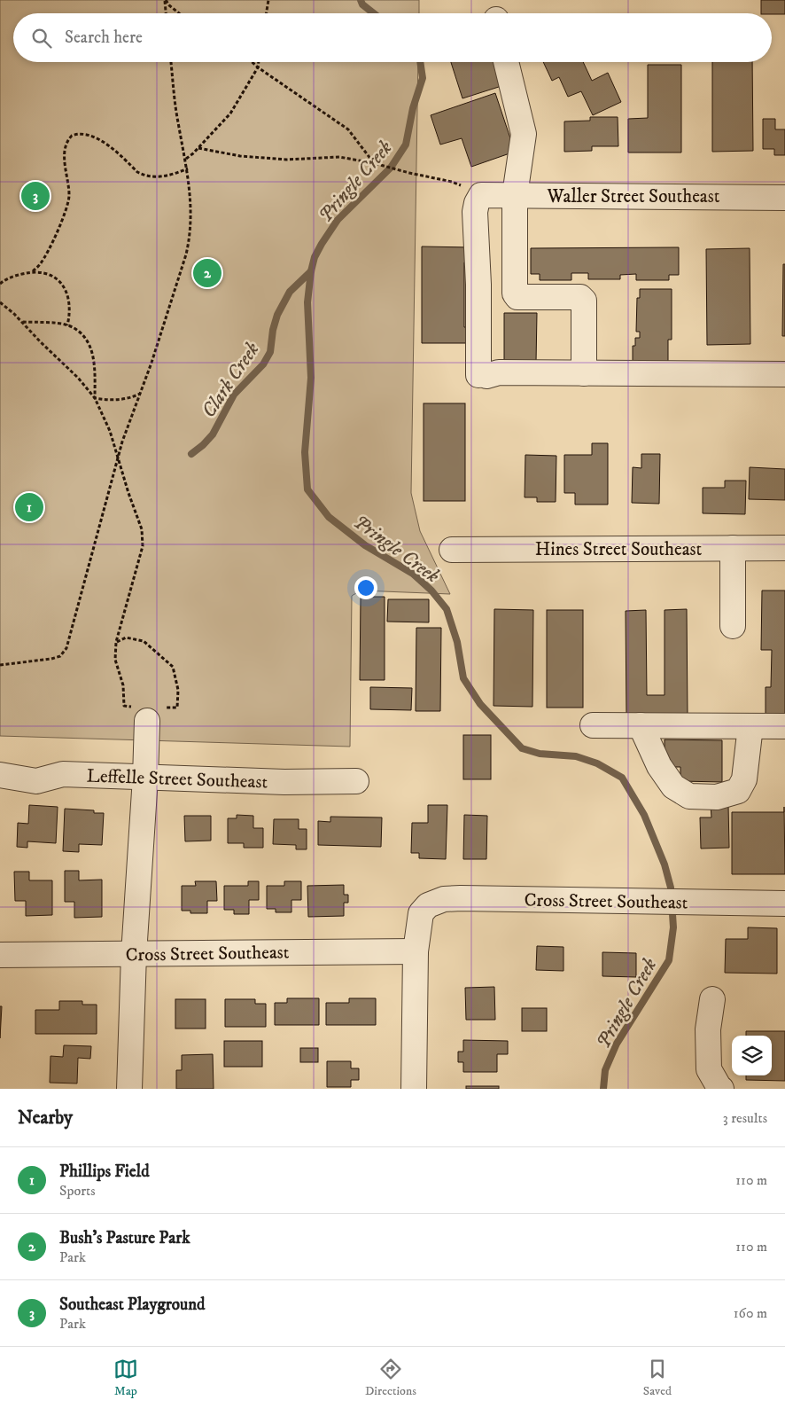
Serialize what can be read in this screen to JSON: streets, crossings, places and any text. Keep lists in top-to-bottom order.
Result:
{
  "streets": {
    "street": [
      "Waller Street Southeast",
      "Hines Street Southeast",
      "Leffelle Street Southeast",
      "Cross Street Southeast"
    ]
  },
  "water": ["Pringle Creek", "Clark Creek"],
  "page": {
    "search": "Search here",
    "pins": ["3", "2", "1"],
    "heading": ["Nearby", "3 results"],
    "list": [
      {
        "mark": "1",
        "name": "Phillips Field",
        "note": "Sports",
        "value": "110 m"
      },
      {
        "mark": "2",
        "name": "Bush's Pasture Park",
        "note": "Park",
        "value": "110 m"
      },
      {
        "mark": "3",
        "name": "Southeast Playground",
        "note": "Park",
        "value": "160 m"
      }
    ],
    "nav": ["Map", "Directions", "Saved"]
  }
}
